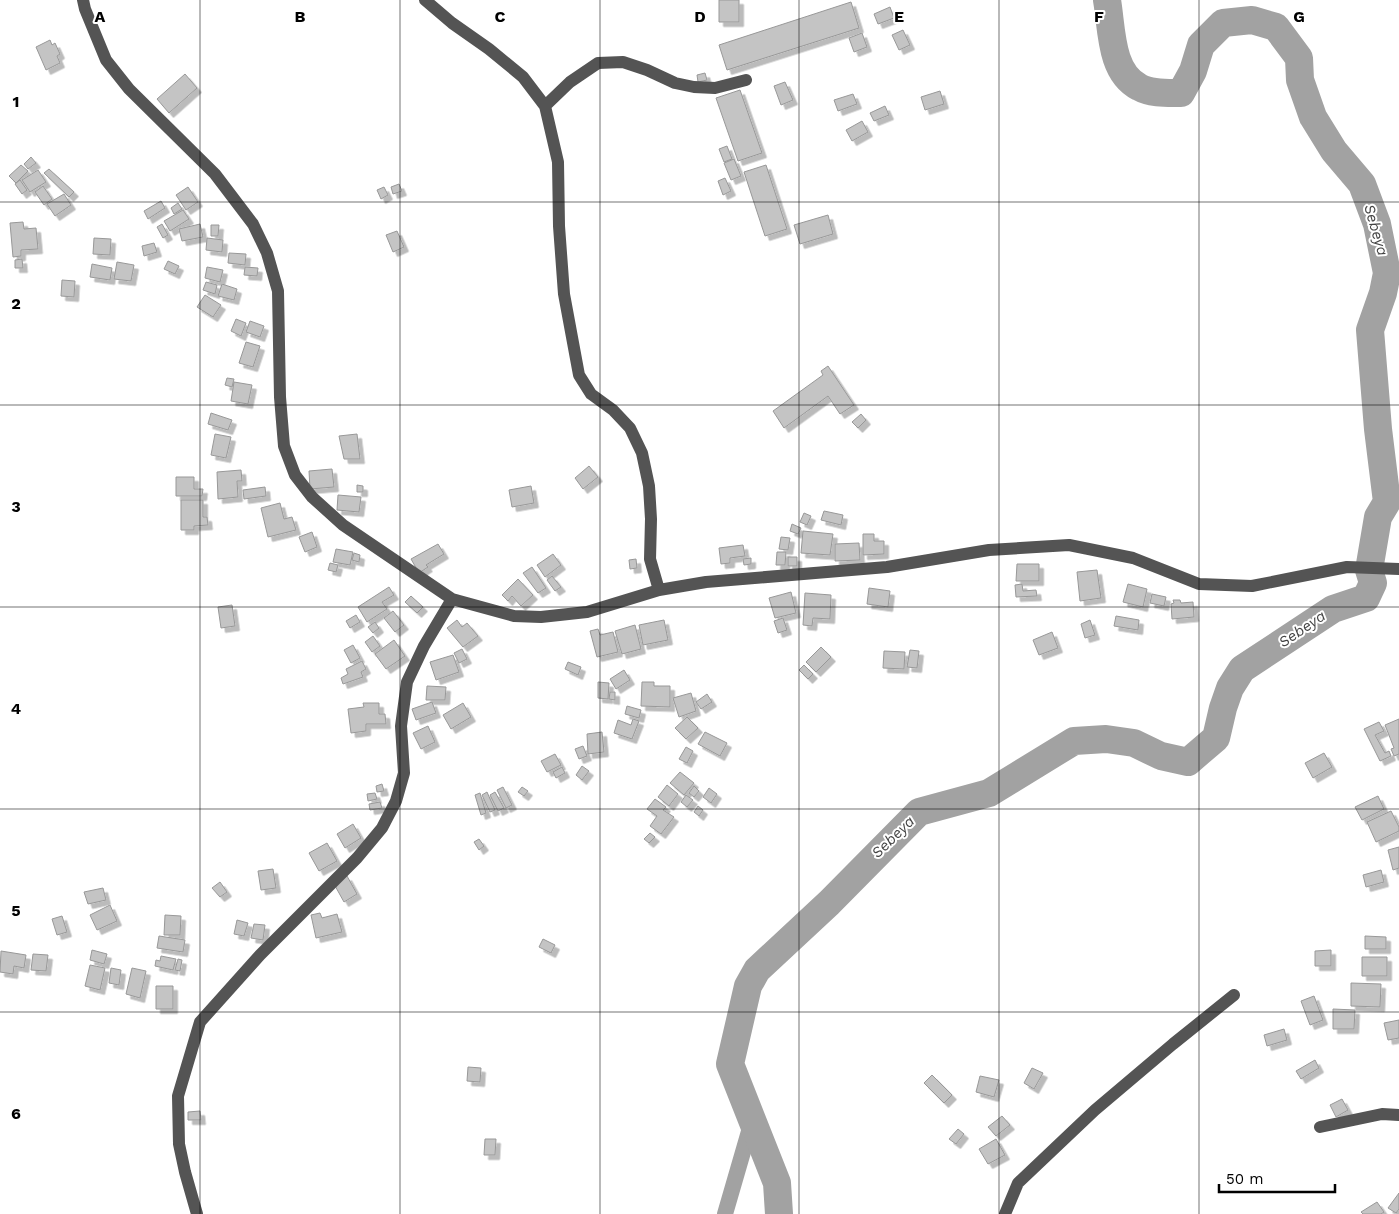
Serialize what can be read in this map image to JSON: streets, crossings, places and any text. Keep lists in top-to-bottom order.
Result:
{
  "water": ["Sebeya"],
  "scale_bar": "50 m",
  "grid": {
    "columns": [
      "A",
      "B",
      "C",
      "D",
      "E",
      "F",
      "G"
    ],
    "rows": [
      "1",
      "2",
      "3",
      "4",
      "5",
      "6"
    ]
  }
}
